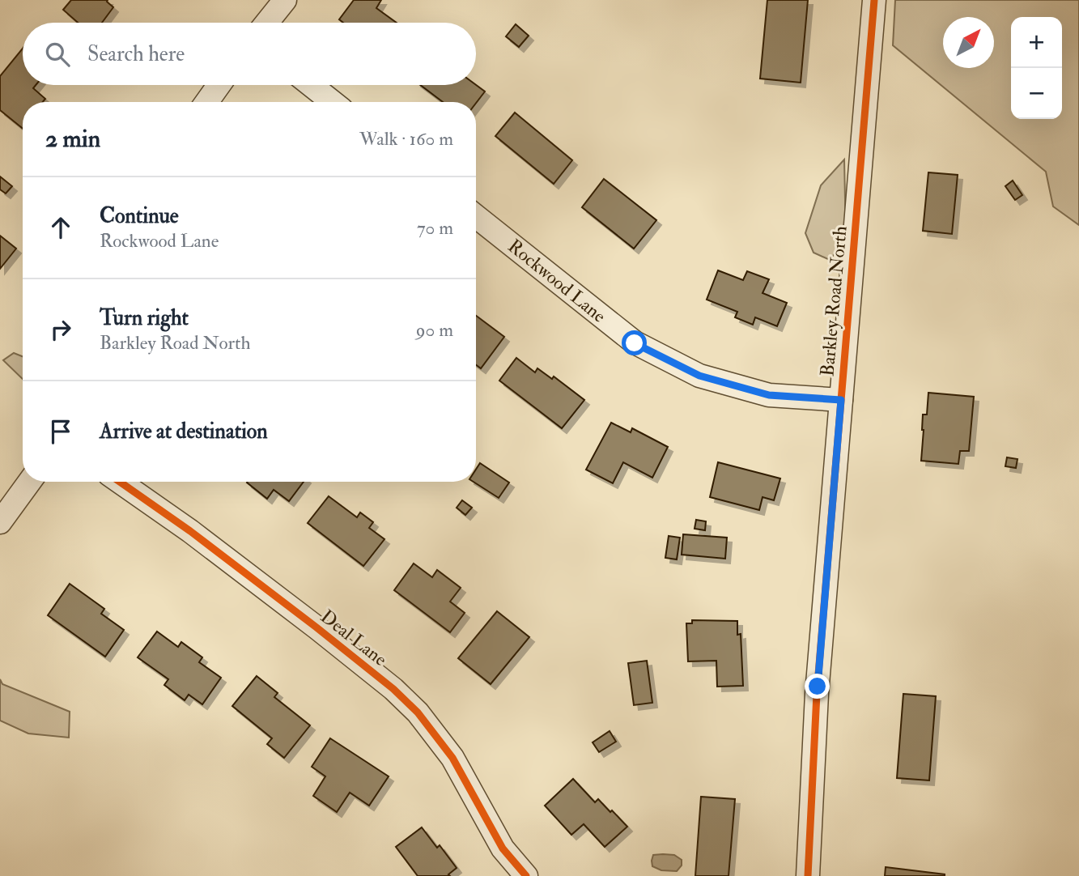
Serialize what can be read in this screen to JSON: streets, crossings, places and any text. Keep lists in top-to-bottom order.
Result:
{
  "streets": {
    "street": ["Rockwood Lane", "Barkley Road North", "Deal Lane"]
  },
  "crossings": [
    ["Rockwood Lane", "Barkley Road North"]
  ],
  "north": "top right",
  "page": {
    "map_buttons": ["+", "−"],
    "search": "Search here",
    "heading": ["2 min", "Walk · 160 m"],
    "list": [
      ["Continue", "Rockwood Lane", "70 m"],
      ["Turn right", "Barkley Road North", "90 m"],
      "Arrive at destination"
    ]
  }
}
